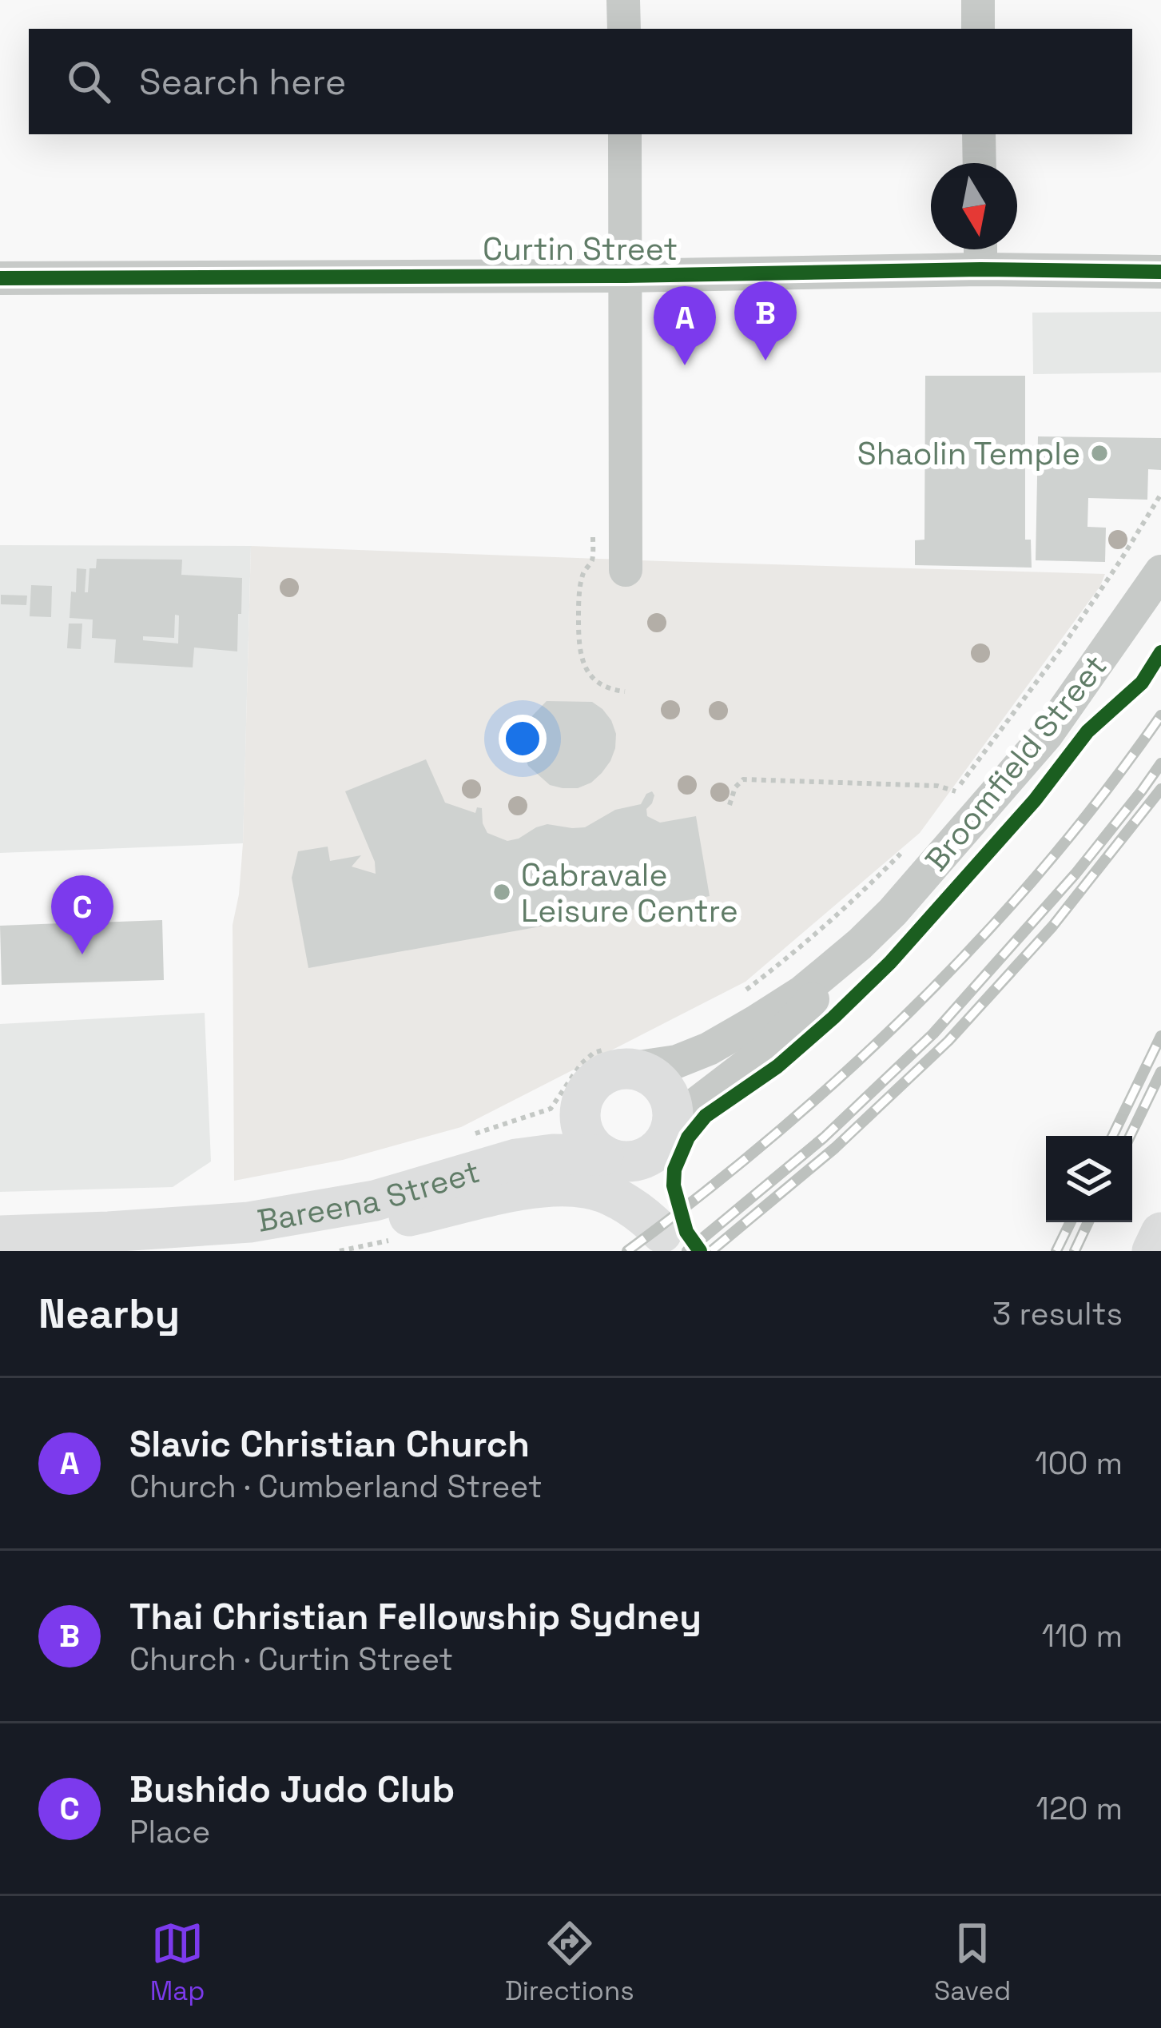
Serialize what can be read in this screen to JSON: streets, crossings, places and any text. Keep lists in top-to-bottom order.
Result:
{
  "streets": {
    "main road": ["Bareena Street"],
    "street": ["Curtin Street", "Broomfield Street"]
  },
  "places": ["Shaolin Temple", "Cabravale Leisure Centre"],
  "north": "bottom",
  "page": {
    "search": "Search here",
    "pins": ["B", "A", "C"],
    "heading": ["Nearby", "3 results"],
    "list": [
      {
        "mark": "A",
        "name": "Slavic Christian Church",
        "note": "Church · Cumberland Street",
        "value": "100 m"
      },
      {
        "mark": "B",
        "name": "Thai Christian Fellowship Sydney",
        "note": "Church · Curtin Street",
        "value": "110 m"
      },
      {
        "mark": "C",
        "name": "Bushido Judo Club",
        "note": "Place",
        "value": "120 m"
      }
    ],
    "nav": ["Map", "Directions", "Saved"]
  }
}
